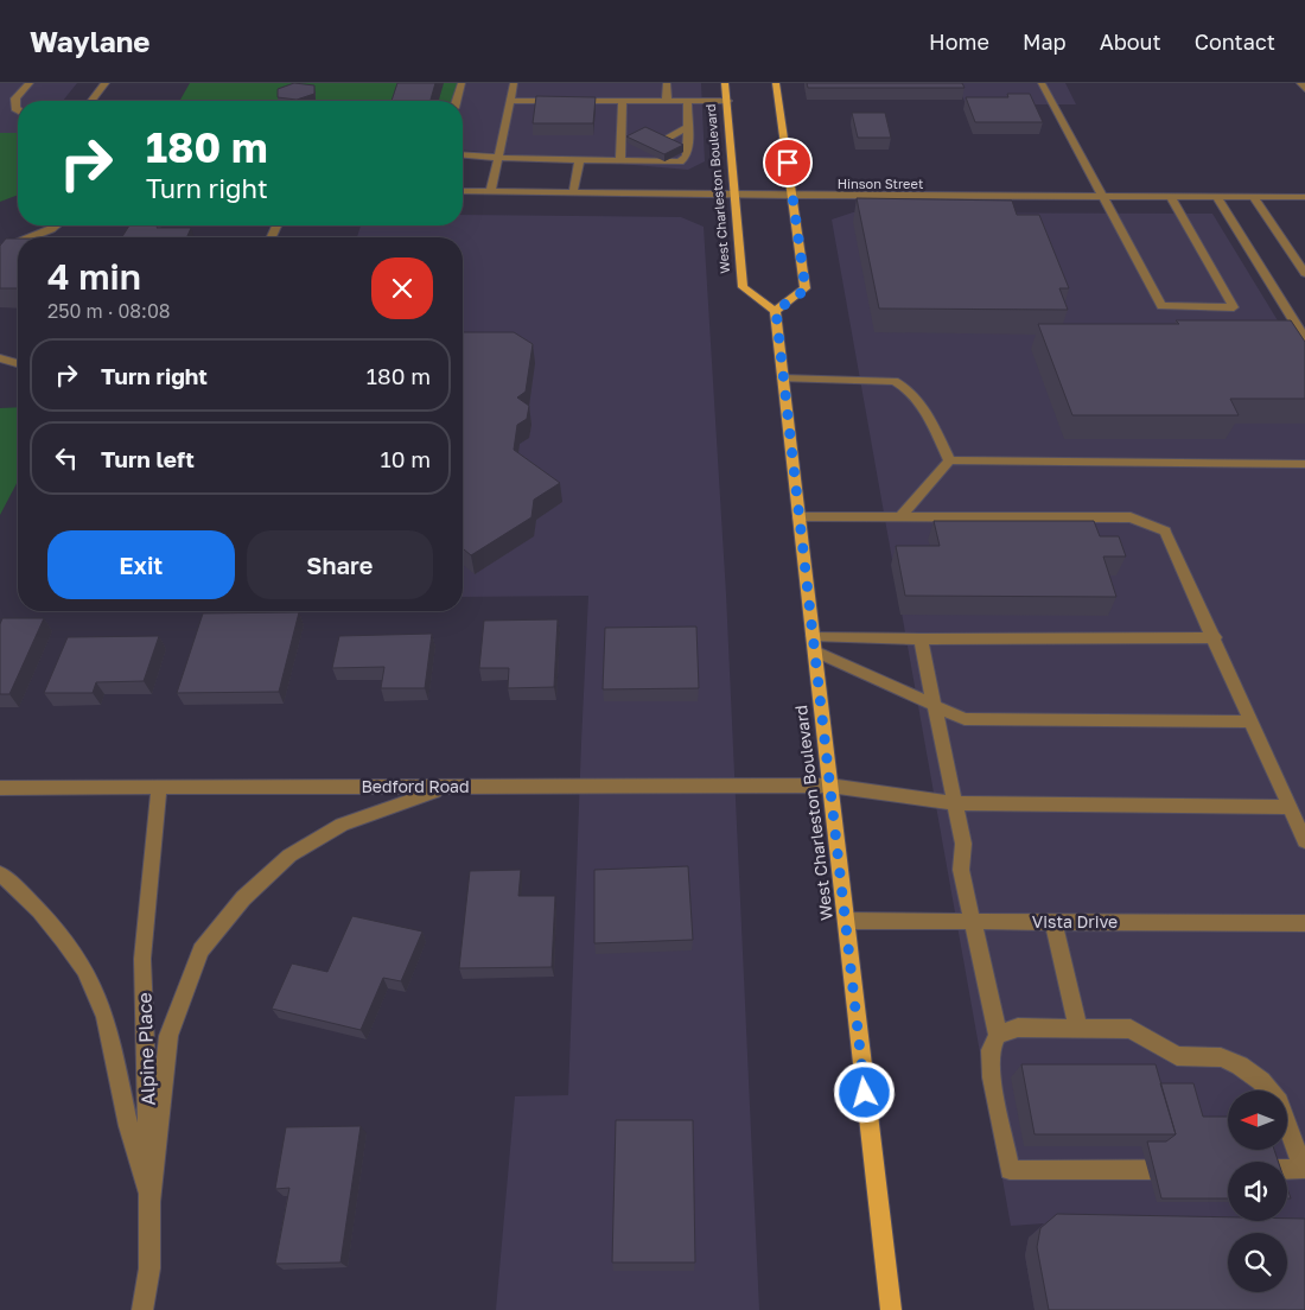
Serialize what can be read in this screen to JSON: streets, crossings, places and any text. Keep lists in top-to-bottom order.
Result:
{
  "streets": {
    "main road": ["West Charleston Boulevard"],
    "street": [
      "Hinson Street",
      "Bedford Road",
      "Vista Drive",
      "Alpine Place"
    ]
  },
  "crossings": [
    ["Hinson Street", "West Charleston Boulevard"],
    ["West Charleston Boulevard", "Bedford Road"],
    ["West Charleston Boulevard", "Vista Drive"],
    ["Bedford Road", "Alpine Place"]
  ],
  "north": "left",
  "page": {
    "header": "Waylane",
    "nav": [
      "Home",
      "Map",
      "About",
      "Contact"
    ],
    "turn": ["180 m", "Turn right"],
    "heading": ["4 min", "250 m · 08:08"],
    "list": [
      {
        "name": "Turn right",
        "value": "180 m"
      },
      {
        "name": "Turn left",
        "value": "10 m"
      }
    ],
    "buttons": ["Exit", "Share"]
  }
}
